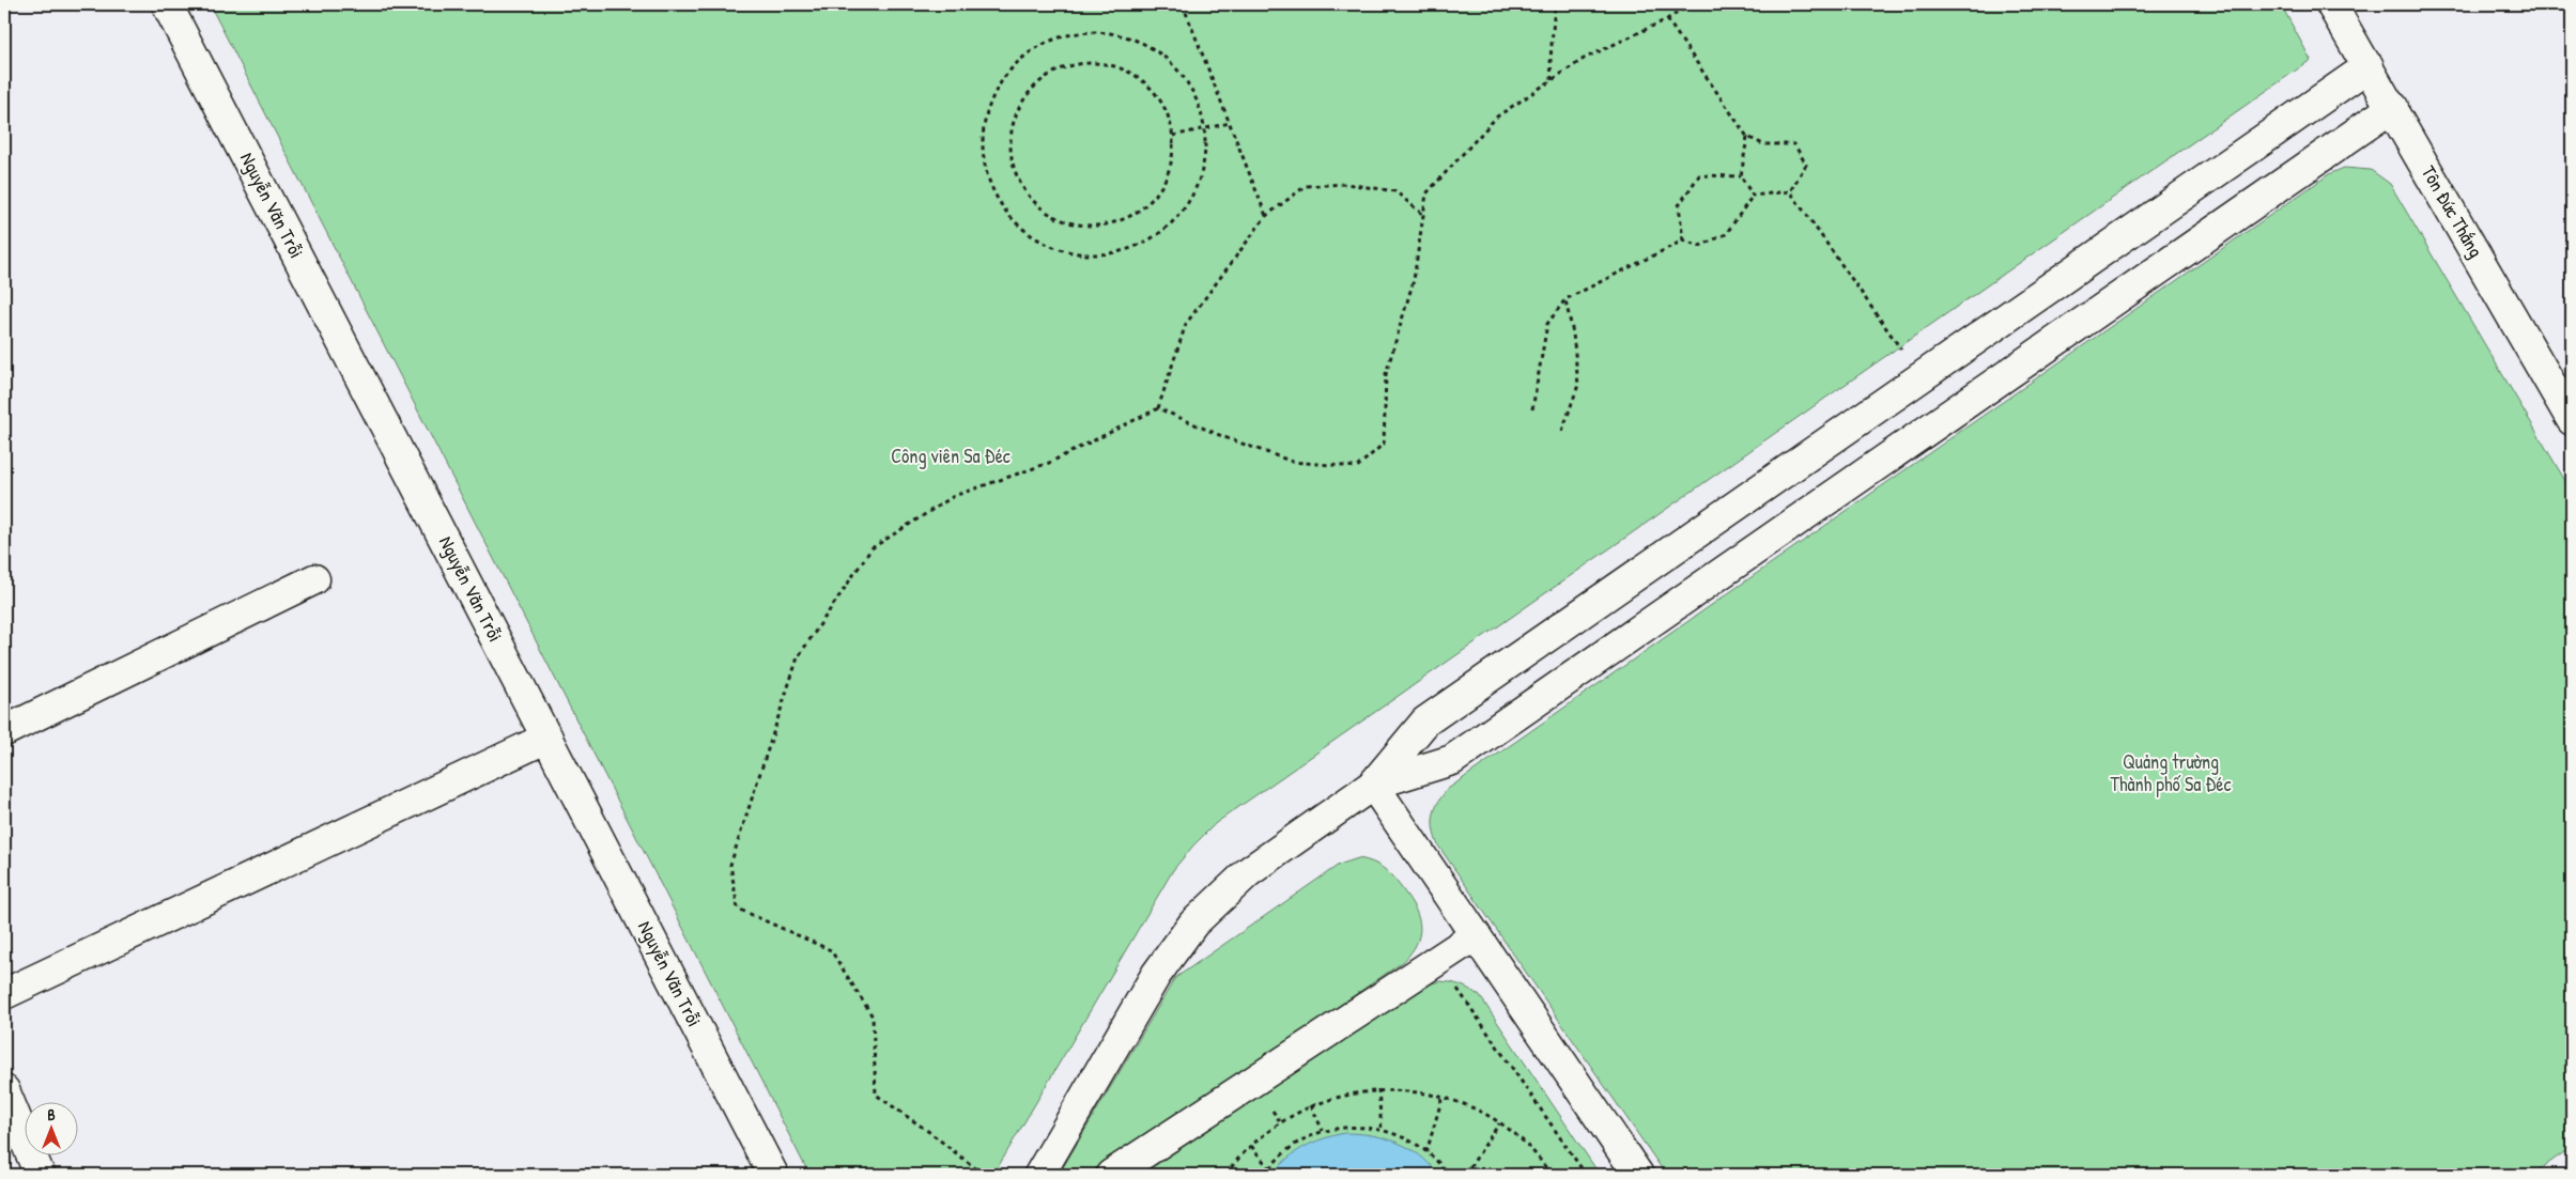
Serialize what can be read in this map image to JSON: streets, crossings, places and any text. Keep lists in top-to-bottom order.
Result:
{
  "streets": {
    "street": ["Nguyễn Văn Trỗi", "Tôn Đức Thắng"]
  },
  "parks": ["Công viên Sa Đéc", "Quảng trường Thành phố Sa Đéc"],
  "north": "top"
}
